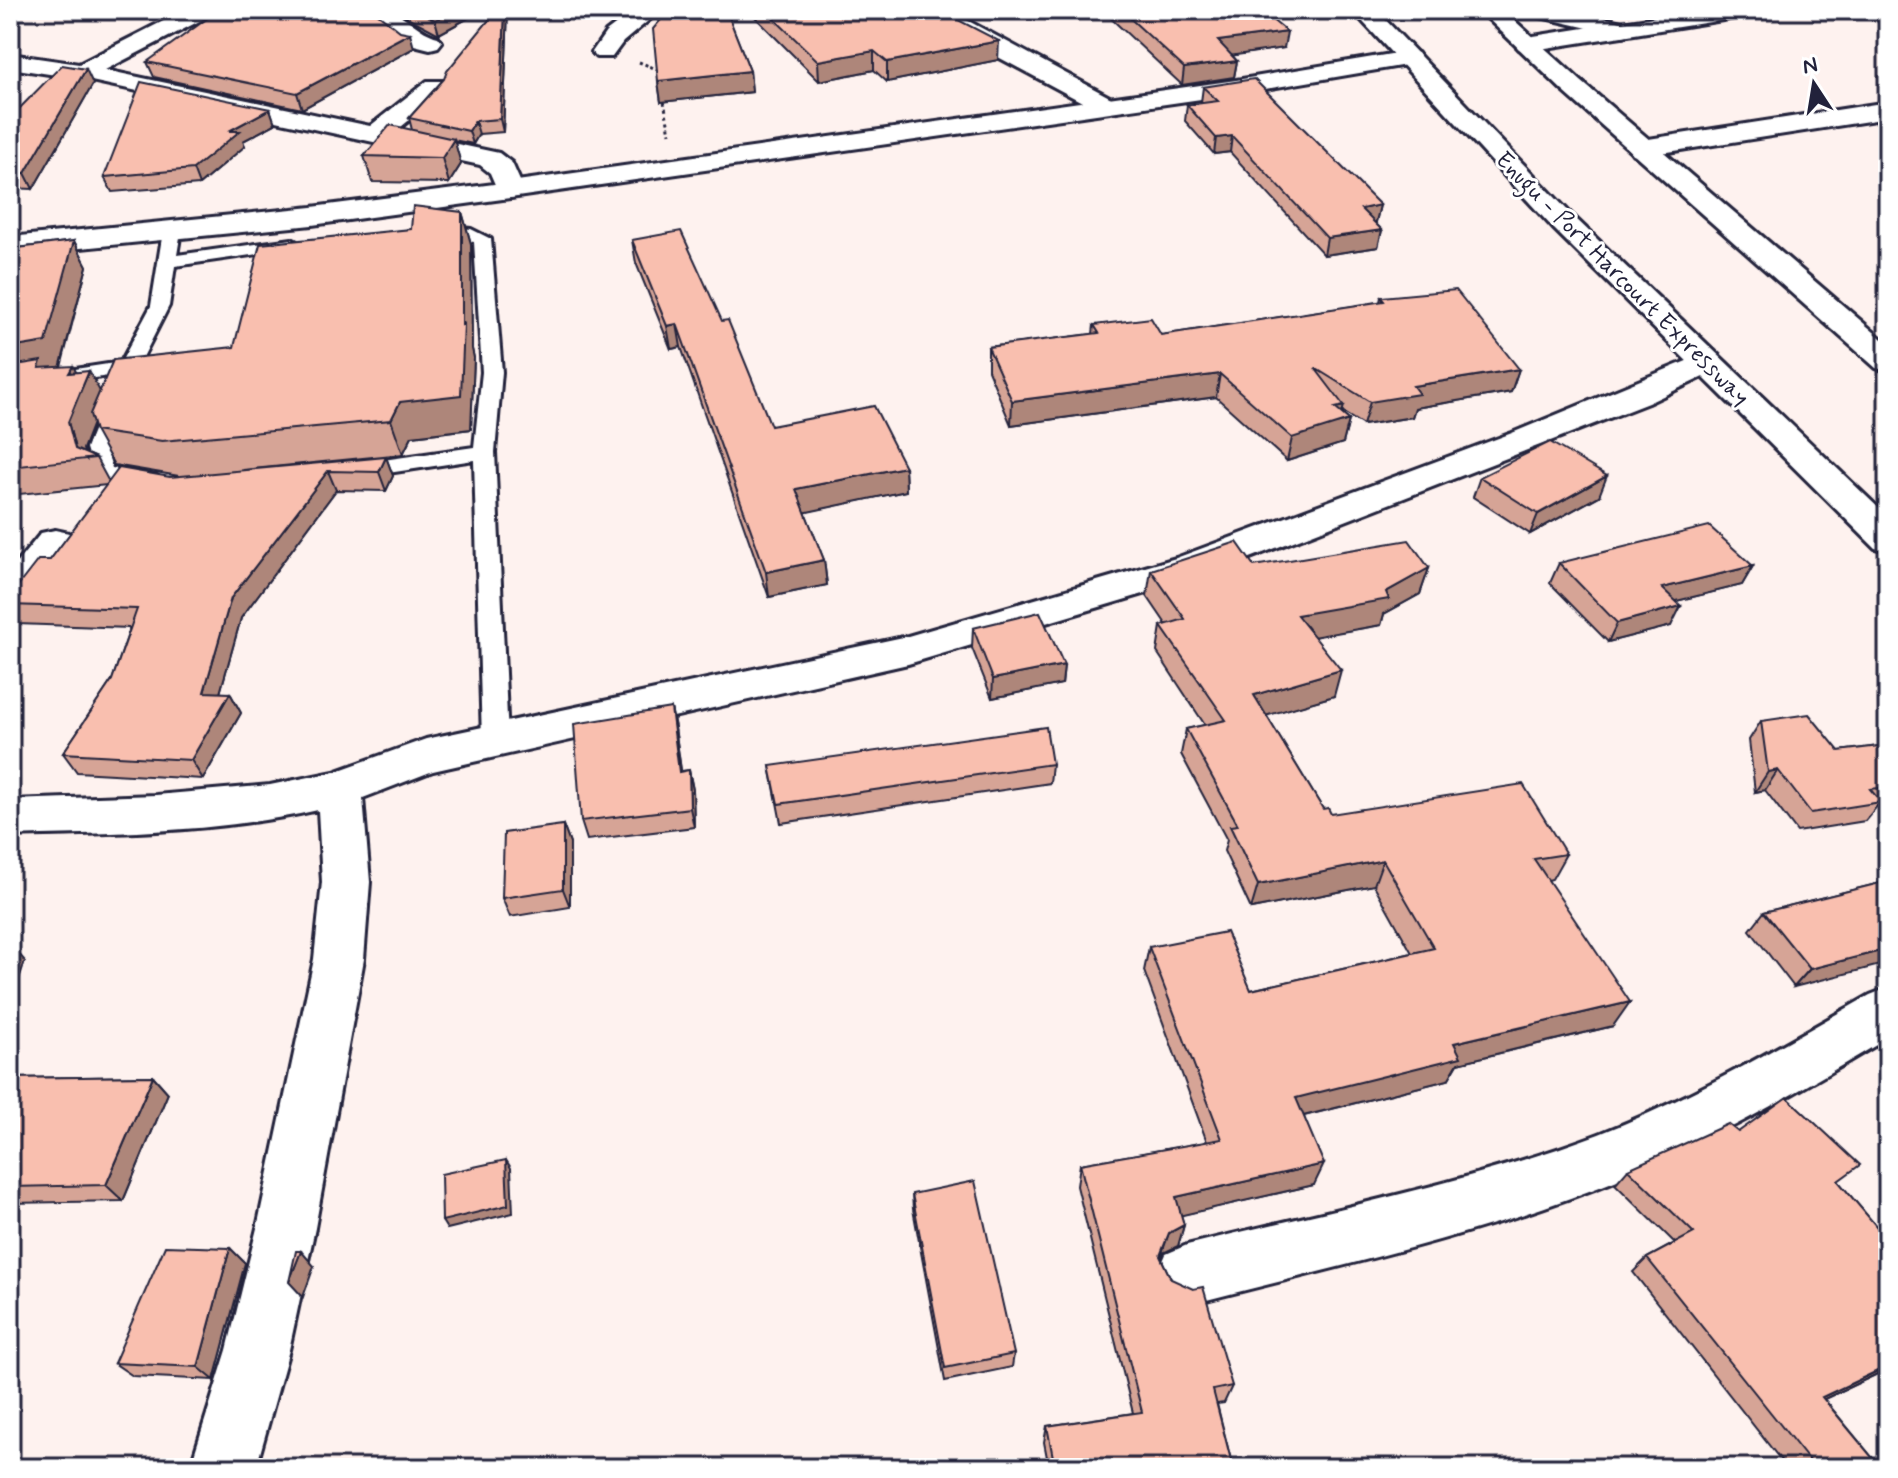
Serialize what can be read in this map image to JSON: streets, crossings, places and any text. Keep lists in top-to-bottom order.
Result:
{
  "streets": {
    "main road": ["Enugu - Port Harcourt Expressway"]
  },
  "north": "top"
}
